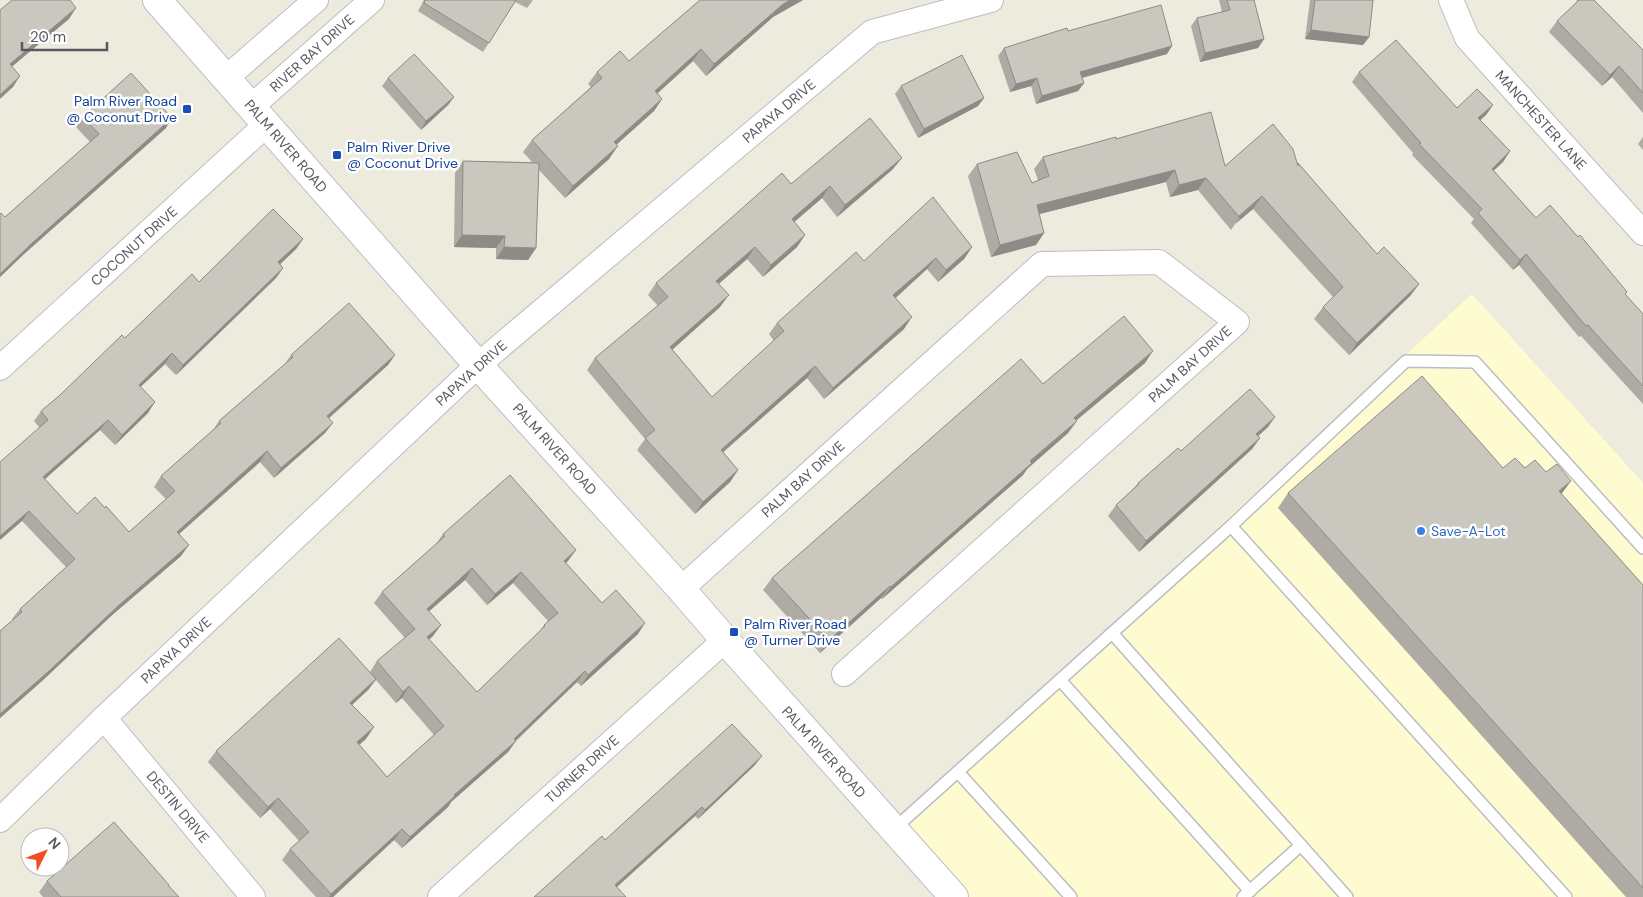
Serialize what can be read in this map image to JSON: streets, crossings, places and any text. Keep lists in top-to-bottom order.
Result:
{
  "streets": {
    "street": [
      "RIVER BAY DRIVE",
      "PAPAYA DRIVE",
      "MANCHESTER LANE",
      "PALM RIVER ROAD",
      "COCONUT DRIVE",
      "PALM BAY DRIVE",
      "TURNER DRIVE",
      "DESTIN DRIVE"
    ]
  },
  "crossings": [
    ["RIVER BAY DRIVE", "PALM RIVER ROAD"],
    ["RIVER BAY DRIVE", "COCONUT DRIVE"],
    ["PAPAYA DRIVE", "PALM RIVER ROAD"],
    ["PAPAYA DRIVE", "DESTIN DRIVE"],
    ["PALM RIVER ROAD", "COCONUT DRIVE"],
    ["PALM RIVER ROAD", "PALM BAY DRIVE"],
    ["PALM RIVER ROAD", "TURNER DRIVE"]
  ],
  "places": {
    "transit": ["Palm River Road @ Coconut Drive", "Palm River Drive @ Coconut Drive", "Palm River Road @ Turner Drive"],
    "other": ["Save-A-Lot"]
  },
  "scale_bar": "20 m",
  "north": "top right"
}
